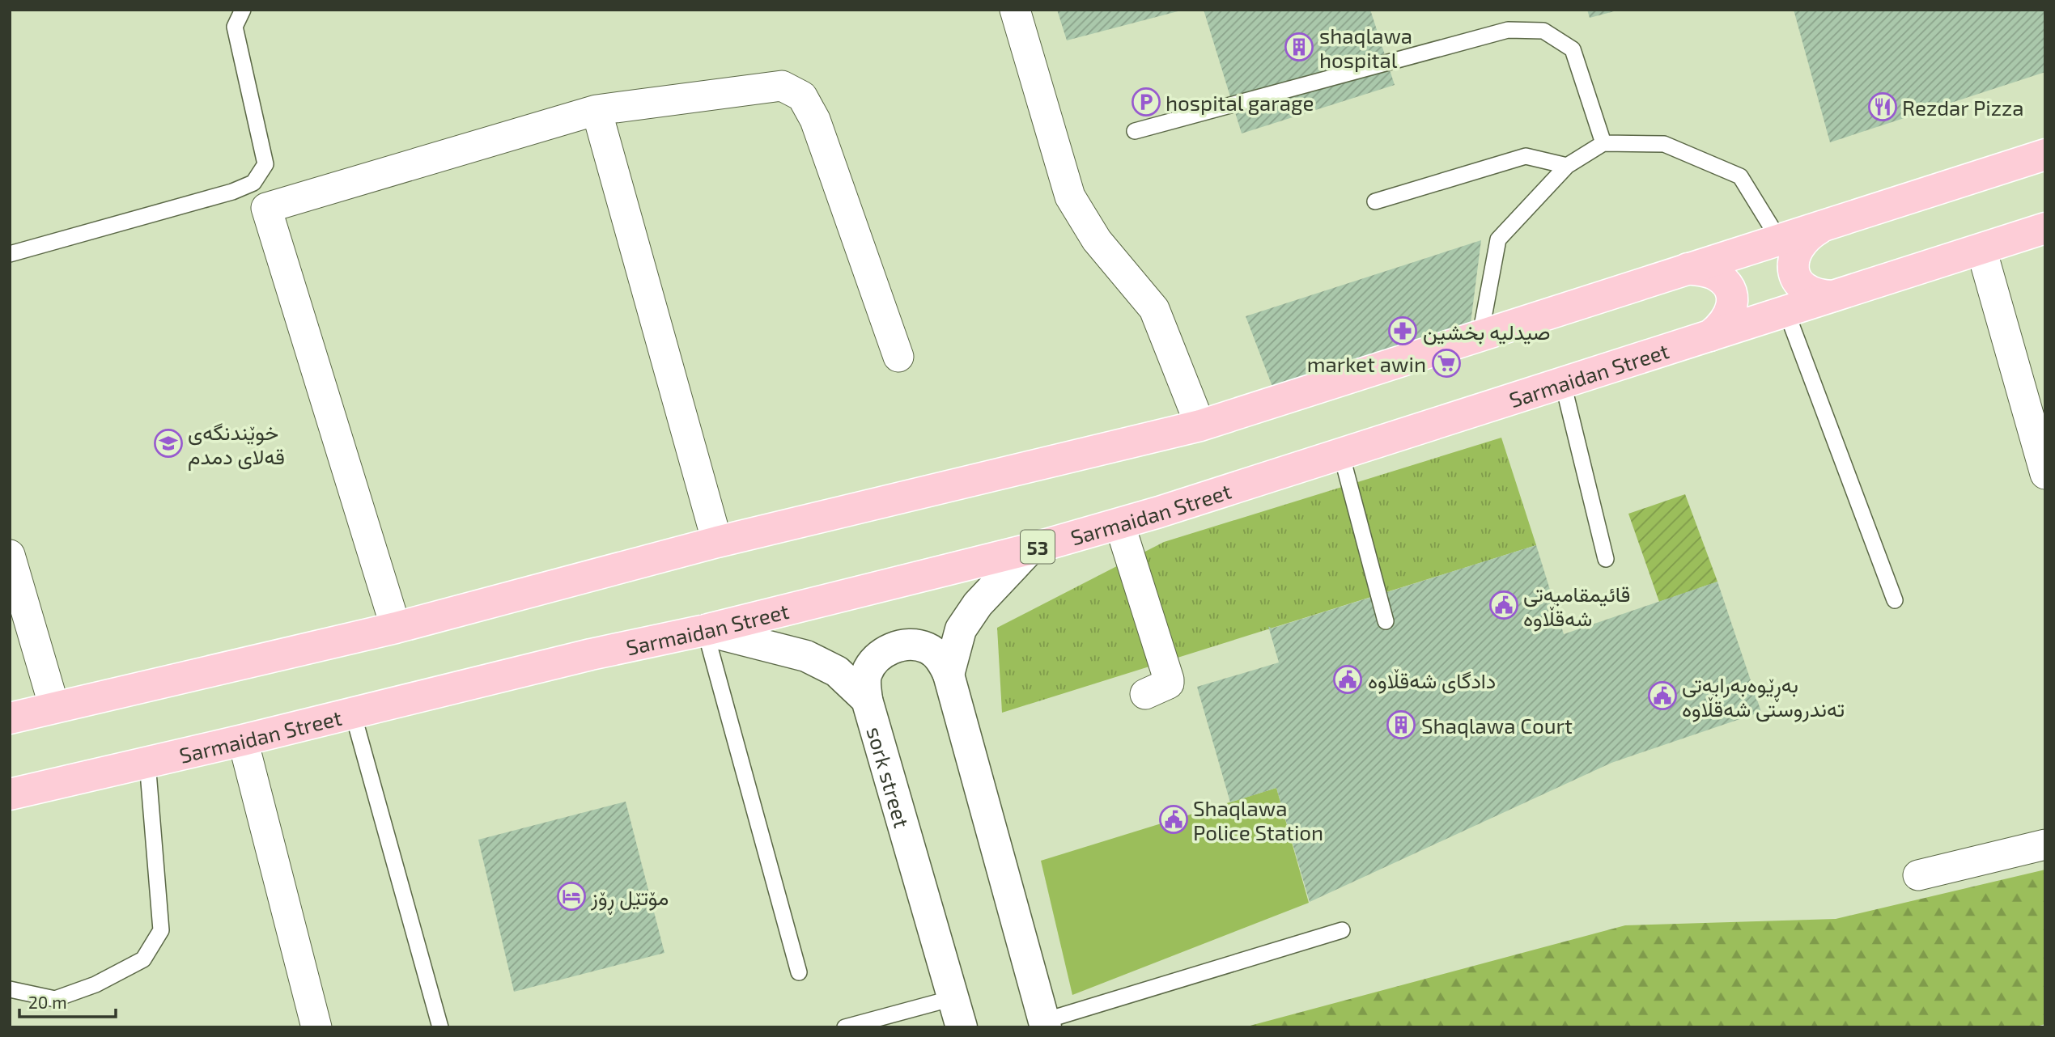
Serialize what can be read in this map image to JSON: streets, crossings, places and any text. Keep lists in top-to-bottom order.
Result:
{
  "streets": {
    "main road": ["Sarmaidan Street", "53"],
    "street": ["sork street"]
  },
  "crossings": [
    ["Sarmaidan Street", "sork street"]
  ],
  "places": {
    "building": ["shaqlawa hospital", "Shaqlawa Court"],
    "parking": ["hospital garage"],
    "restaurant": ["Rezdar Pizza"],
    "pharmacy": ["صیدلیە بخشین"],
    "supermarket": ["market awin"],
    "school or university": ["خوێندنگەی قەلای دمدم"],
    "public building": [
      "قائیمقامیەتی شەقڵاوە",
      "دادگای شەقڵاوە",
      "بەڕێوەبەرایەتی تەندروستی شەقڵاوە",
      "Shaqlawa Police Station"
    ],
    "hotel": ["مۆتێل ڕۆز"]
  },
  "scale_bar": "20 m"
}
